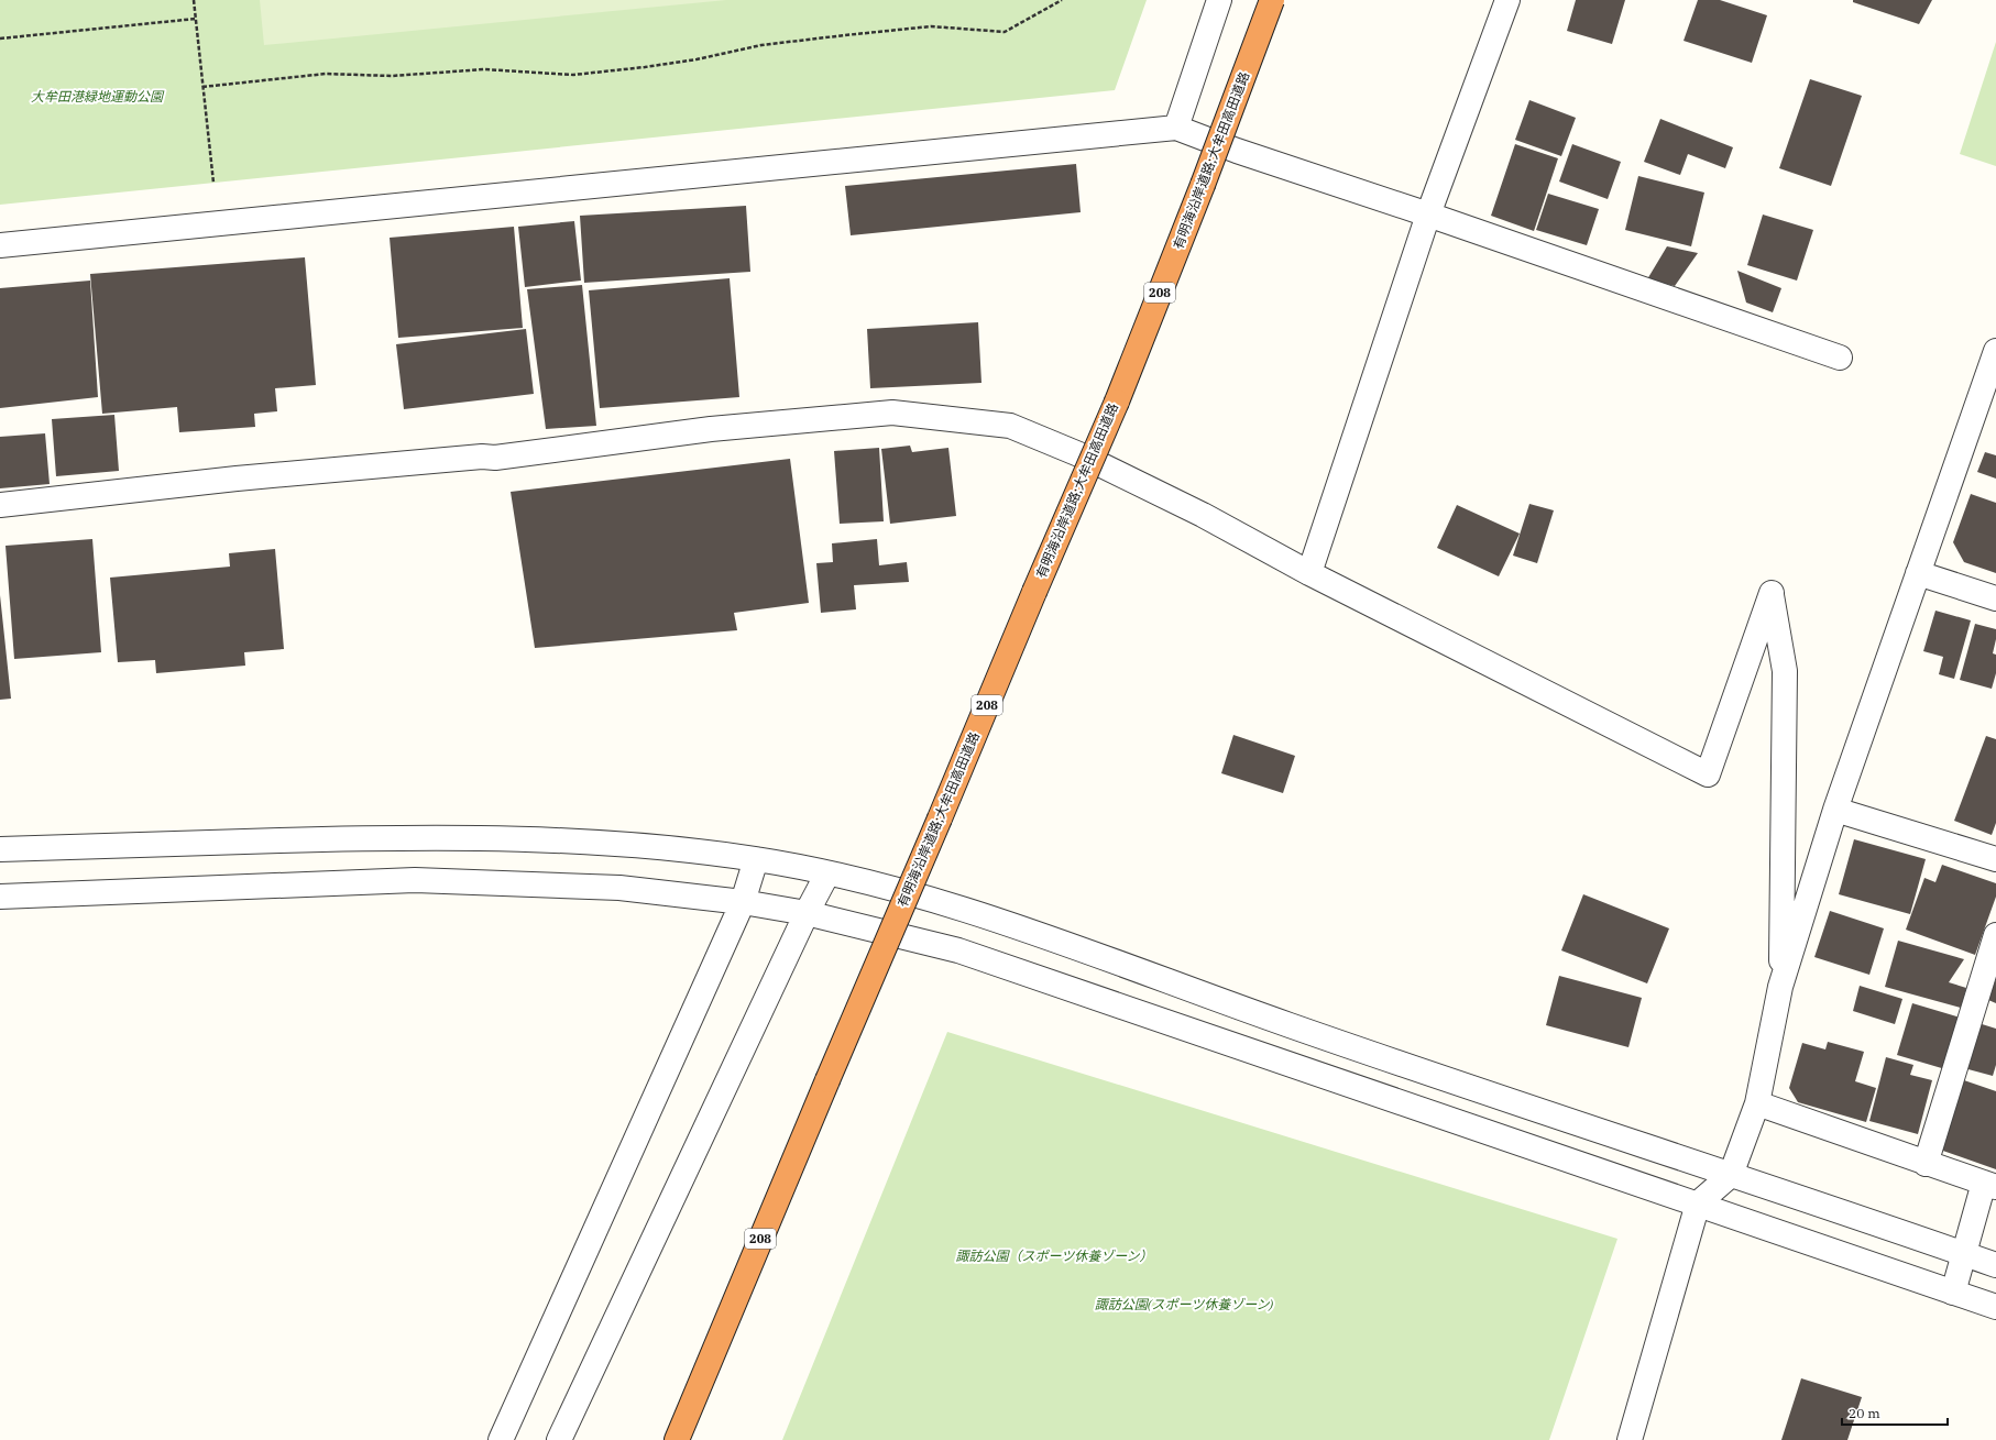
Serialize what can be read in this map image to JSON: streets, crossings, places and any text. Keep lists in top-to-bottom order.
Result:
{
  "streets": {
    "highway": ["有明海沿岸道路;大牟田高田道路", "208"]
  },
  "crossings": [
    ["有明海沿岸道路;大牟田高田道路", "208"]
  ],
  "parks": ["大牟田港緑地運動公園", "諏訪公園（スポーツ休養ゾーン）", "諏訪公園(スポーツ休養ゾーン)"],
  "scale_bar": "20 m"
}
